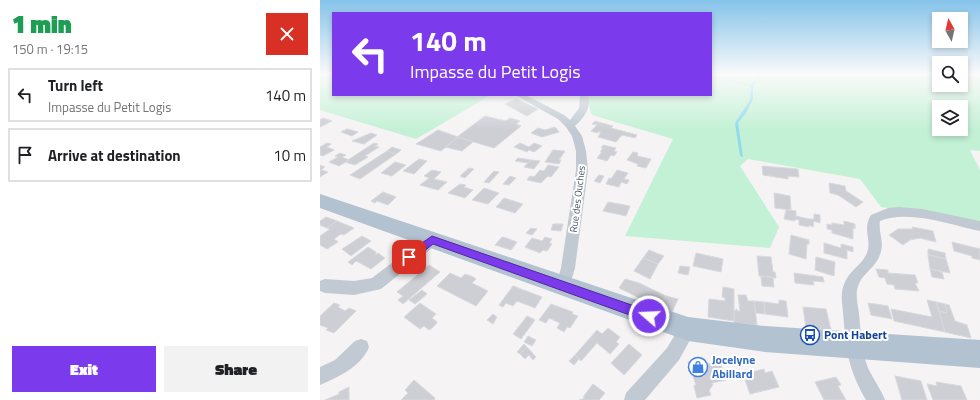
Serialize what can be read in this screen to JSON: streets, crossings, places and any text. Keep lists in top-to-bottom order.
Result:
{
  "streets": {
    "street": ["Rue des Ouches"]
  },
  "places": {
    "bus stop": ["Pont Habert"],
    "shop": ["Jocelyne Abillard"]
  },
  "north": "top",
  "page": {
    "heading": ["1 min", "150 m · 19:15"],
    "turn": ["140 m", "Impasse du Petit Logis"],
    "list": [
      {
        "name": "Turn left",
        "note": "Impasse du Petit Logis",
        "value": "140 m"
      },
      {
        "name": "Arrive at destination",
        "value": "10 m"
      }
    ],
    "buttons": ["Exit", "Share"]
  }
}
